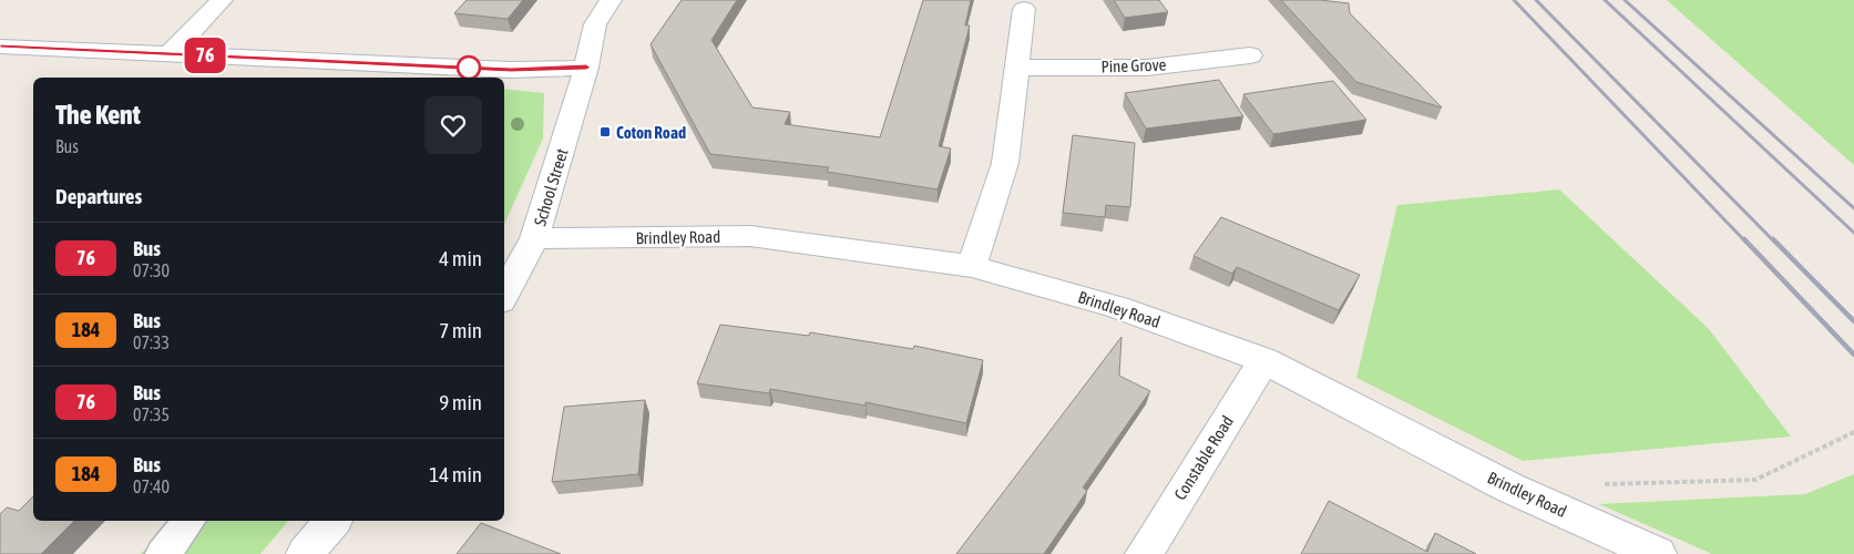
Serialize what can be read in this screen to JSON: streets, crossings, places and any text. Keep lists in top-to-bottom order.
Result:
{
  "streets": {
    "street": [
      "Pine Grove",
      "School Street",
      "Brindley Road",
      "Constable Road"
    ]
  },
  "crossings": [
    ["School Street", "Brindley Road"],
    ["Brindley Road", "Constable Road"]
  ],
  "places": {
    "transit": ["Coton Road"]
  },
  "lines": ["bus line 76"],
  "page": {
    "on_map": "76",
    "heading": [
      ["The Kent", "Bus"],
      "Departures"
    ],
    "list": [
      {
        "mark": "76",
        "name": "Bus",
        "note": "07:30",
        "value": "4 min"
      },
      {
        "mark": "184",
        "name": "Bus",
        "note": "07:33",
        "value": "7 min"
      },
      {
        "mark": "76",
        "name": "Bus",
        "note": "07:35",
        "value": "9 min"
      },
      {
        "mark": "184",
        "name": "Bus",
        "note": "07:40",
        "value": "14 min"
      }
    ]
  }
}
